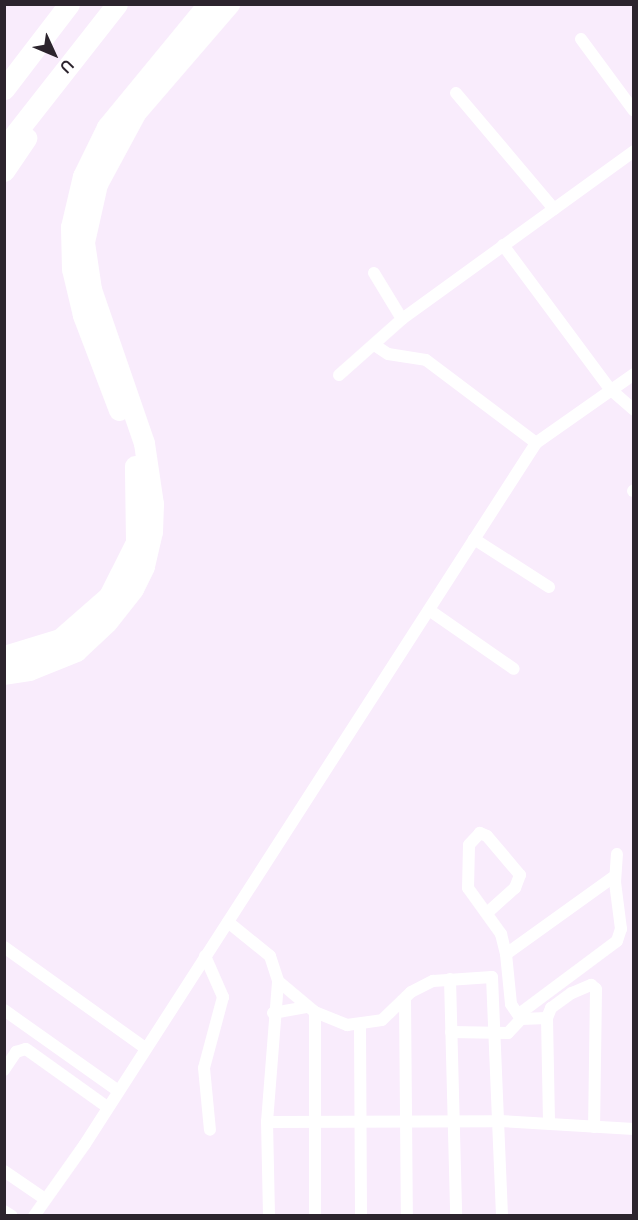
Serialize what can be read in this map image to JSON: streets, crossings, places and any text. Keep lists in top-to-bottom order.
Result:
{
  "north": "bottom right"
}
